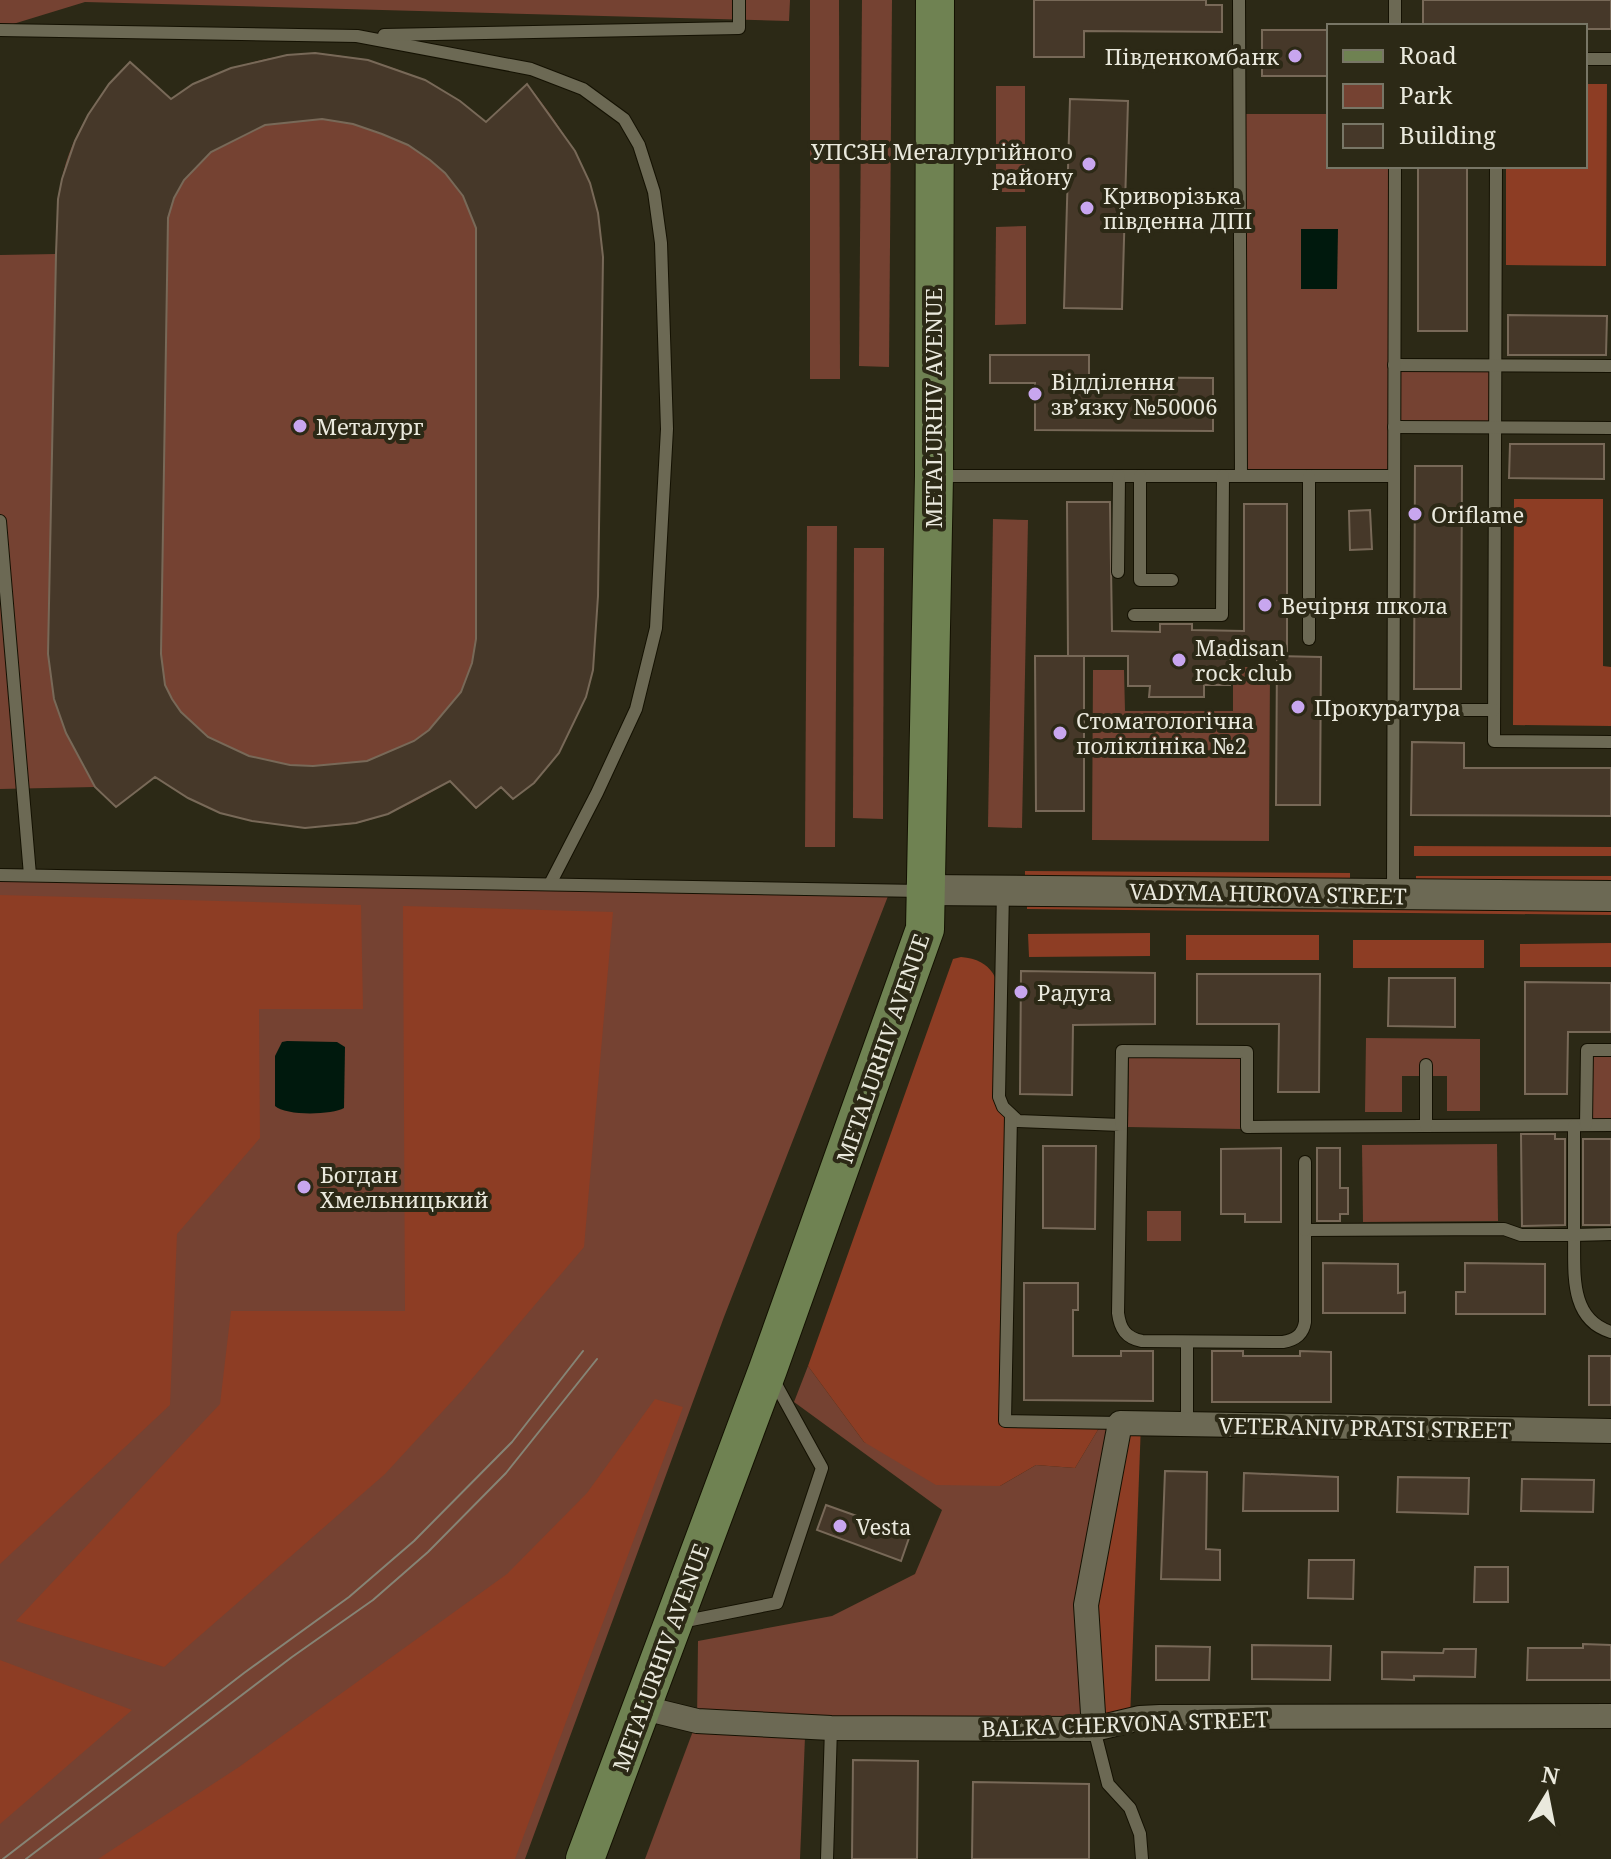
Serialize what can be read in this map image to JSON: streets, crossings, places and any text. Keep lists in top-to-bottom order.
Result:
{
  "streets": {
    "main road": ["METALURHIV AVENUE"],
    "street": ["VADYMA HUROVA STREET", "VETERANIV PRATSI STREET", "BALKA CHERVONA STREET"]
  },
  "crossings": [
    ["METALURHIV AVENUE", "VADYMA HUROVA STREET"],
    ["METALURHIV AVENUE", "BALKA CHERVONA STREET"]
  ],
  "places": [
    "Південкомбанк",
    "УПСЗН Металургійного району",
    "Криворізька південна ДПІ",
    "Відділення зв’язку №50006",
    "Металург",
    "Oriflame",
    "Вечірня школа",
    "Madisan rock club",
    "Прокуратура",
    "Стоматологічна поліклініка №2",
    "Радуга",
    "Богдан Хмельницький",
    "Vesta"
  ],
  "legend": ["Road", "Park", "Building"],
  "north": "top"
}
